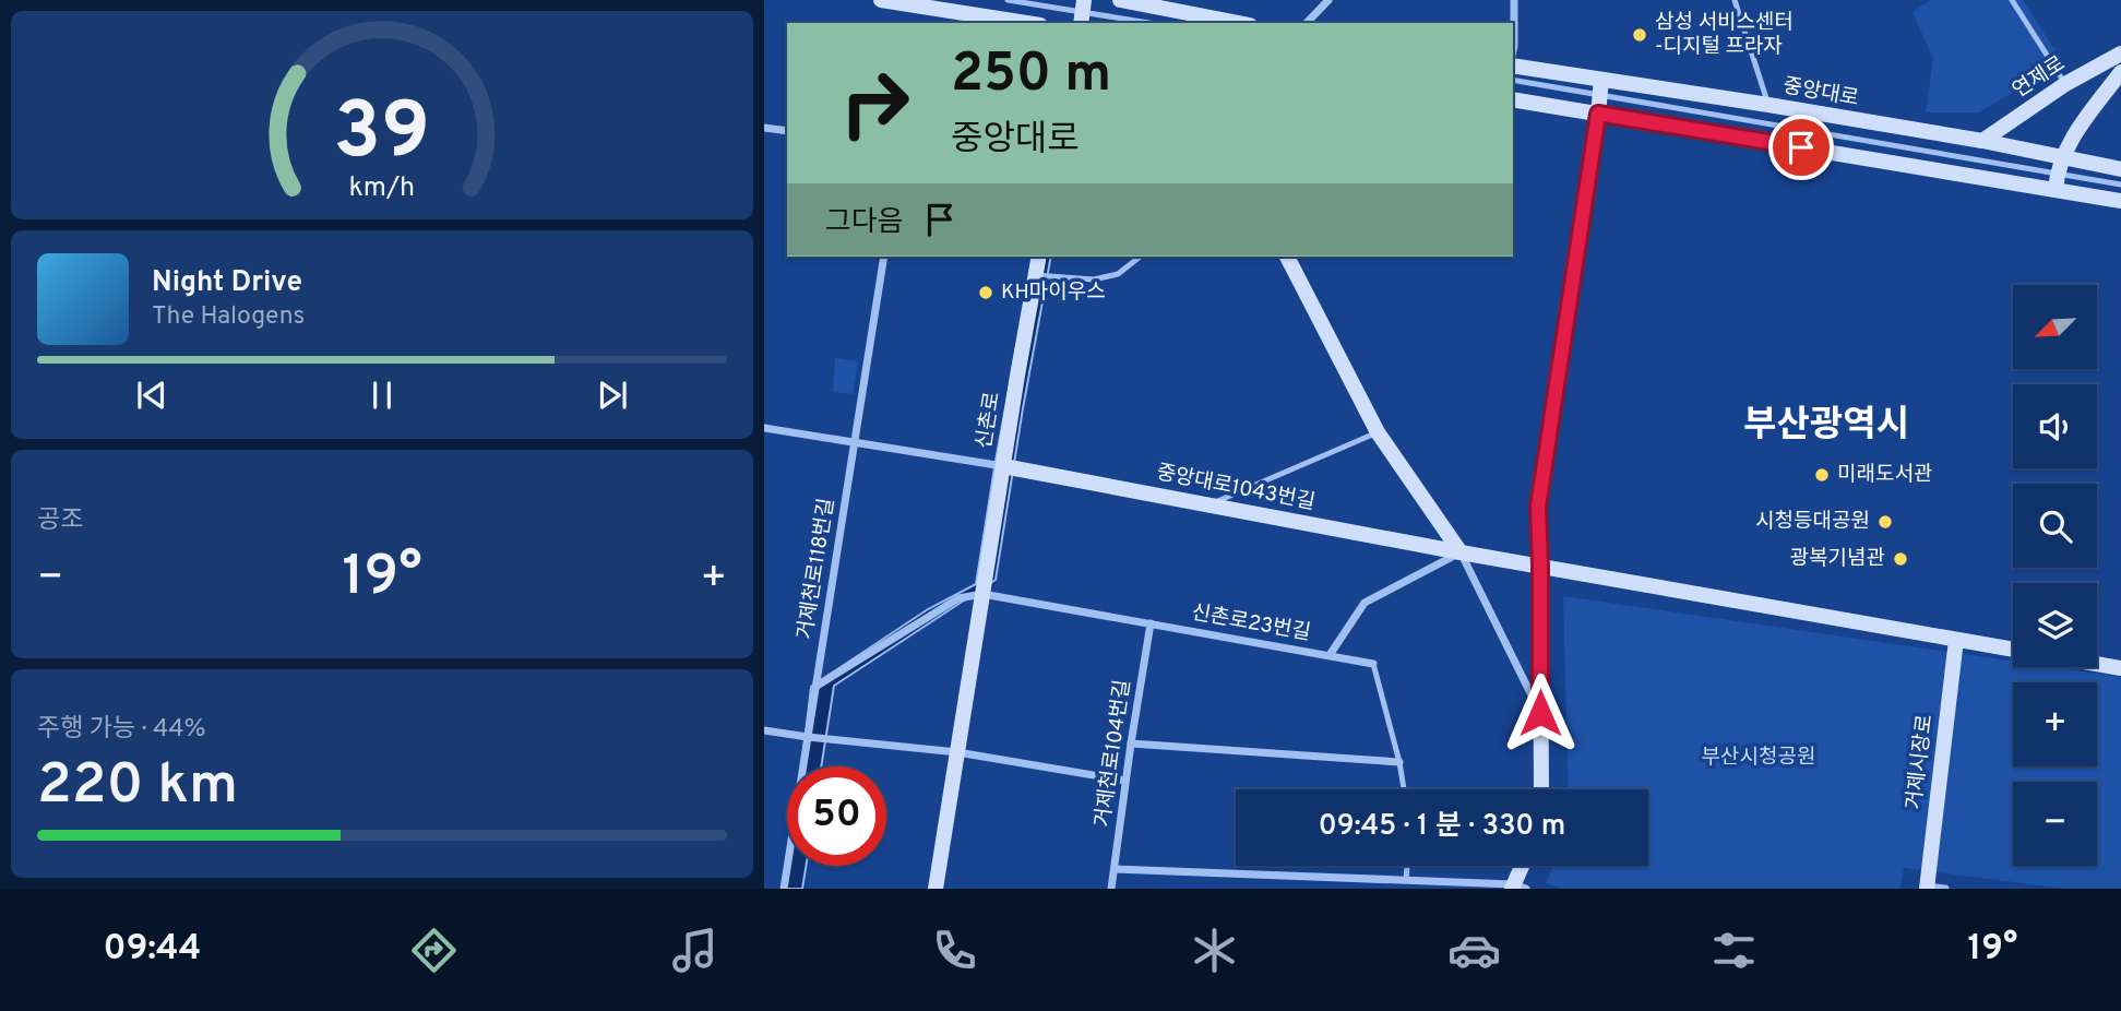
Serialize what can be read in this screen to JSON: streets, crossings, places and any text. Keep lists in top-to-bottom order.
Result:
{
  "streets": {
    "main road": [
      "연제로",
      "중앙대로",
      "신촌로",
      "중앙대로1043번길",
      "거제시장로"
    ],
    "street": ["거제천로118번길", "신촌로23번길", "거제천로104번길"]
  },
  "crossings": [
    ["연제로", "중앙대로"],
    ["신촌로", "중앙대로1043번길"],
    ["신촌로", "신촌로23번길"],
    ["중앙대로1043번길", "거제시장로"],
    ["신촌로23번길", "거제천로104번길"]
  ],
  "districts": ["부산광역시"],
  "parks": ["부산시청공원"],
  "places": [
    "삼성 서비스센터 -디지털 프라자",
    "KH마이우스",
    "미래도서관",
    "시청등대공원",
    "광복기념관"
  ],
  "north": "bottom left",
  "page": {
    "turn": ["250 m", "중앙대로"],
    "then": "그다음",
    "song": ["Night Drive", "The Halogens"],
    "map_buttons": ["+", "−"],
    "tile": [
      "공조",
      ["주행 가능 · 44%", "220 km"]
    ],
    "heat": ["−", "19°", "+"],
    "limit": "50",
    "trip": "09:45 · 1 분 · 330 m",
    "tabs": ["09:44", "19°"],
    "gauge": ["39", "km/h"]
  }
}
